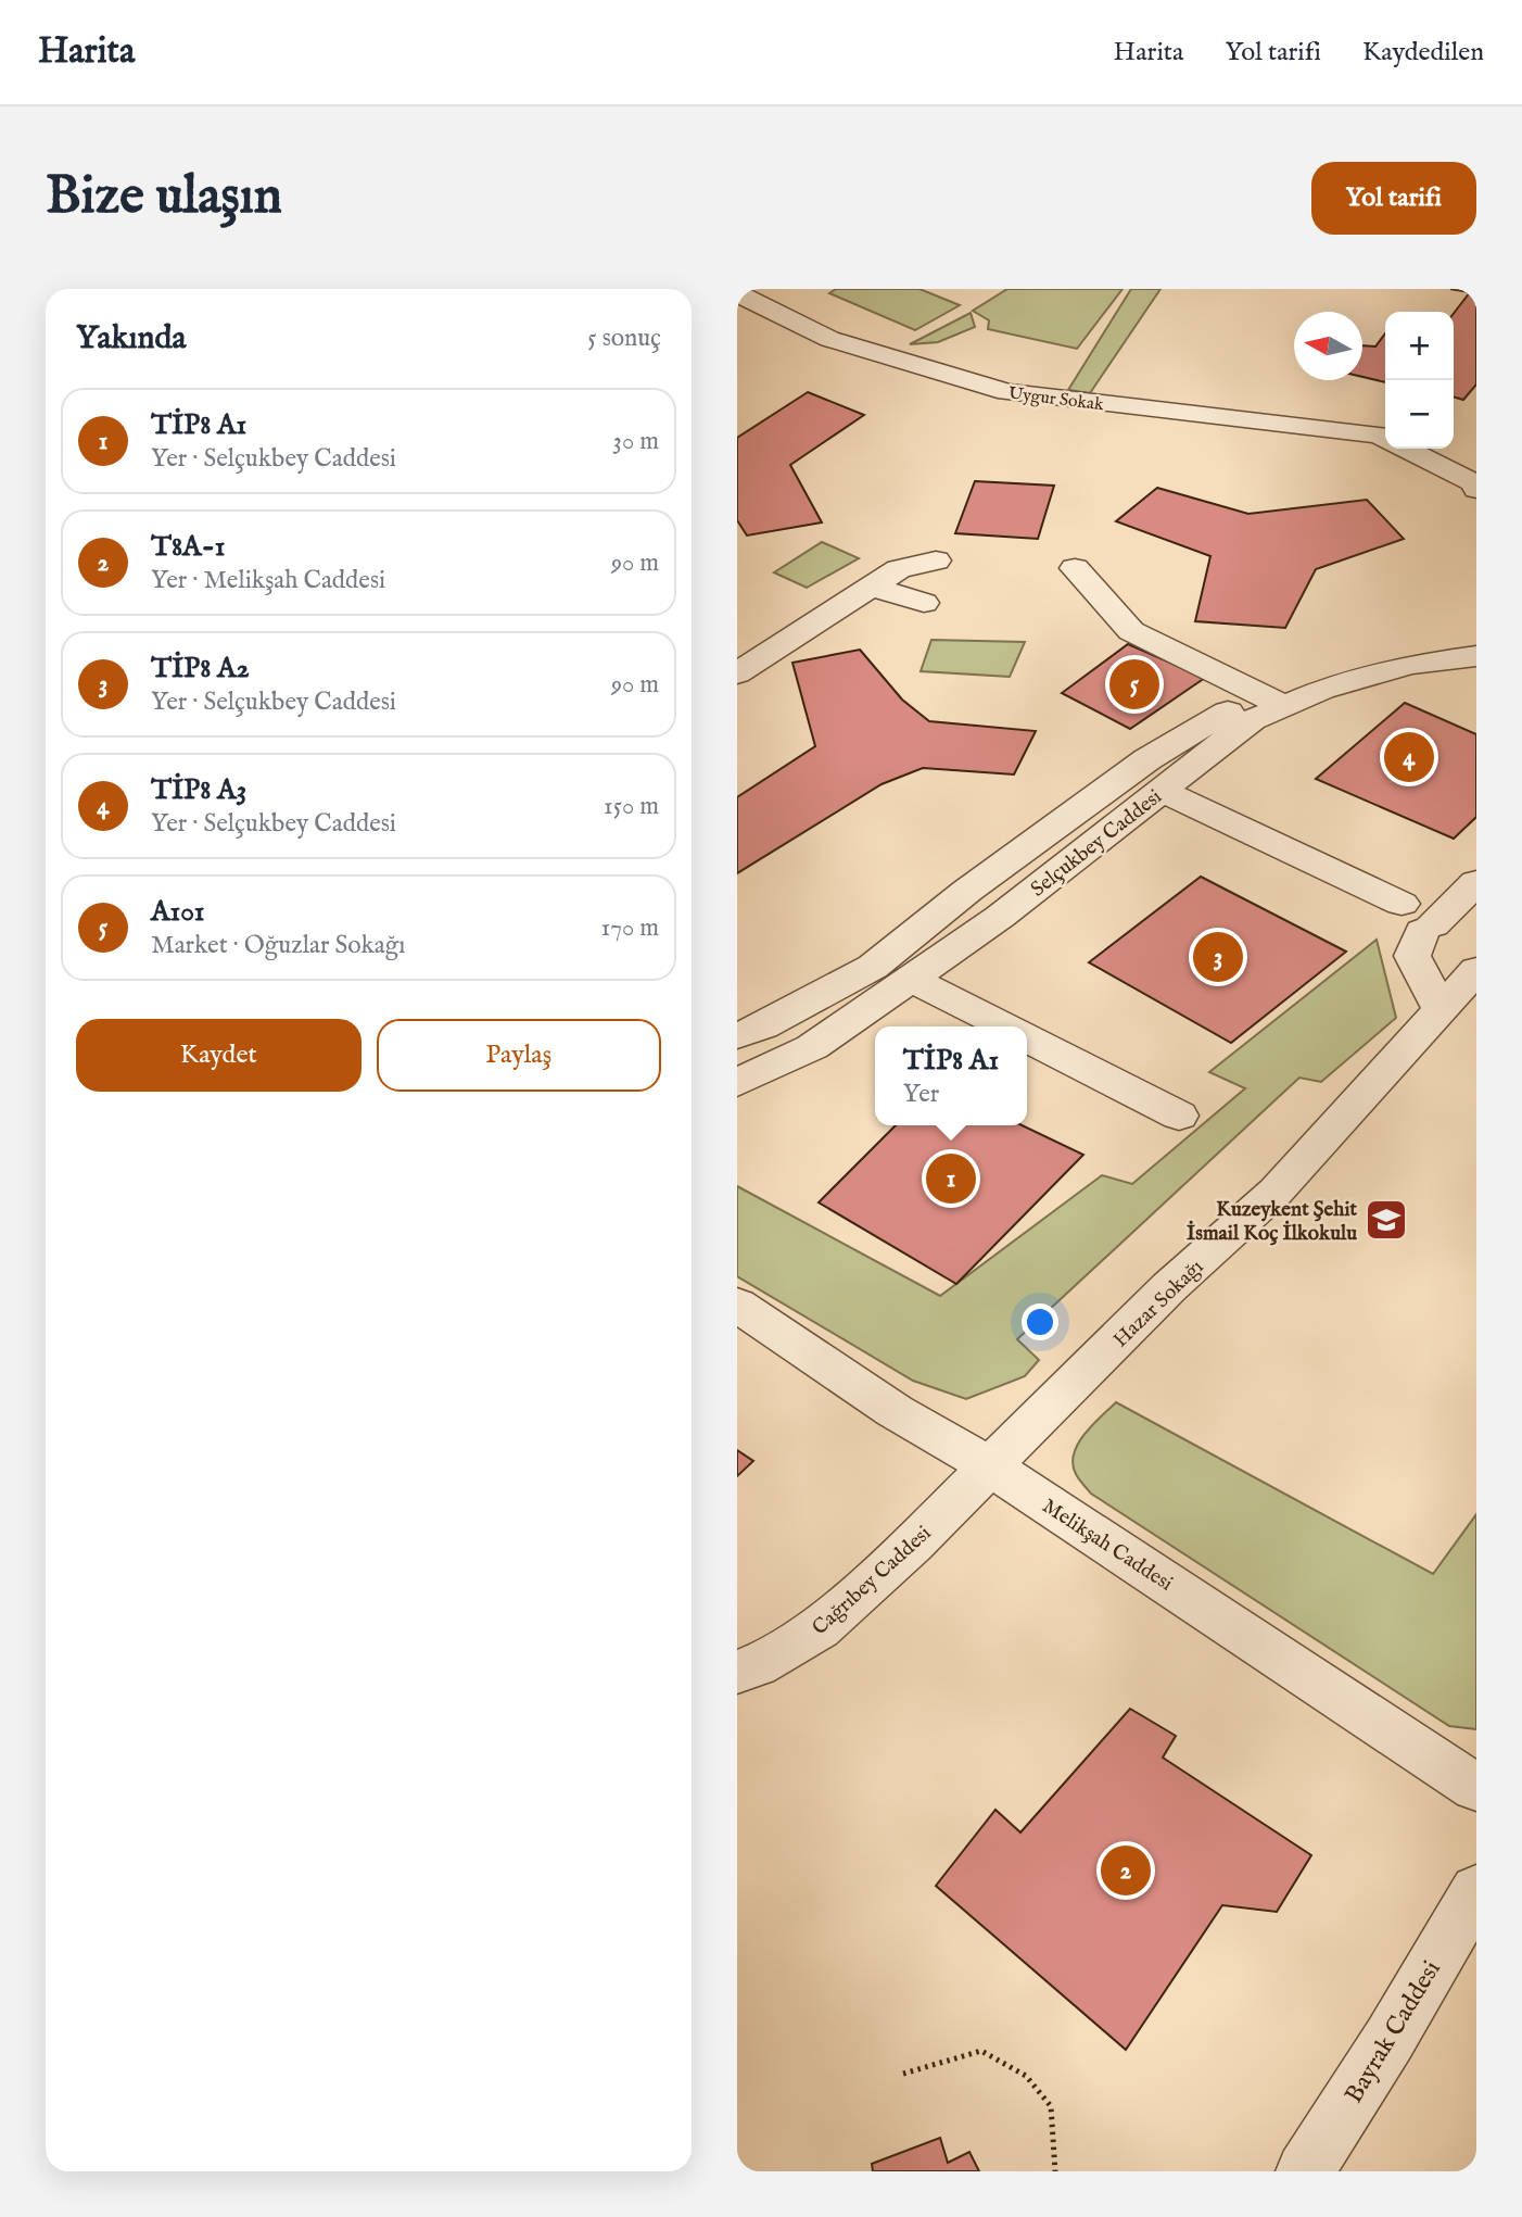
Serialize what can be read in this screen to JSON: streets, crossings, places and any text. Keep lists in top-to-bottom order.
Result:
{
  "streets": {
    "street": [
      "Uygur Sokak",
      "Selçukbey Caddesi",
      "Hazar Sokağı",
      "Melikşah Caddesi",
      "Cağrıbey Caddesi",
      "Bayrak Caddesi"
    ]
  },
  "crossings": [
    ["Hazar Sokağı", "Melikşah Caddesi"],
    ["Hazar Sokağı", "Cağrıbey Caddesi"],
    ["Melikşah Caddesi", "Cağrıbey Caddesi"]
  ],
  "places": {
    "school or university": ["Kuzeykent Şehit İsmail Koç İlkokulu"]
  },
  "north": "left",
  "page": {
    "header": "Harita",
    "nav": ["Harita", "Yol tarifi", "Kaydedilen"],
    "buttons": [
      "Yol tarifi",
      ["Kaydet", "Paylaş"]
    ],
    "title": "Bize ulaşın",
    "heading": ["Yakında", "5 sonuç"],
    "map_buttons": ["+", "−"],
    "list": [
      {
        "mark": "1",
        "name": "TİP8 A1",
        "note": "Yer · Selçukbey Caddesi",
        "value": "30 m"
      },
      {
        "mark": "2",
        "name": "T8A-1",
        "note": "Yer · Melikşah Caddesi",
        "value": "90 m"
      },
      {
        "mark": "3",
        "name": "TİP8 A2",
        "note": "Yer · Selçukbey Caddesi",
        "value": "90 m"
      },
      {
        "mark": "4",
        "name": "TİP8 A3",
        "note": "Yer · Selçukbey Caddesi",
        "value": "150 m"
      },
      {
        "mark": "5",
        "name": "A101",
        "note": "Market · Oğuzlar Sokağı",
        "value": "170 m"
      }
    ],
    "pins": [
      "5",
      "4",
      "3",
      "1",
      "2"
    ],
    "popup": ["TİP8 A1", "Yer"]
  }
}
